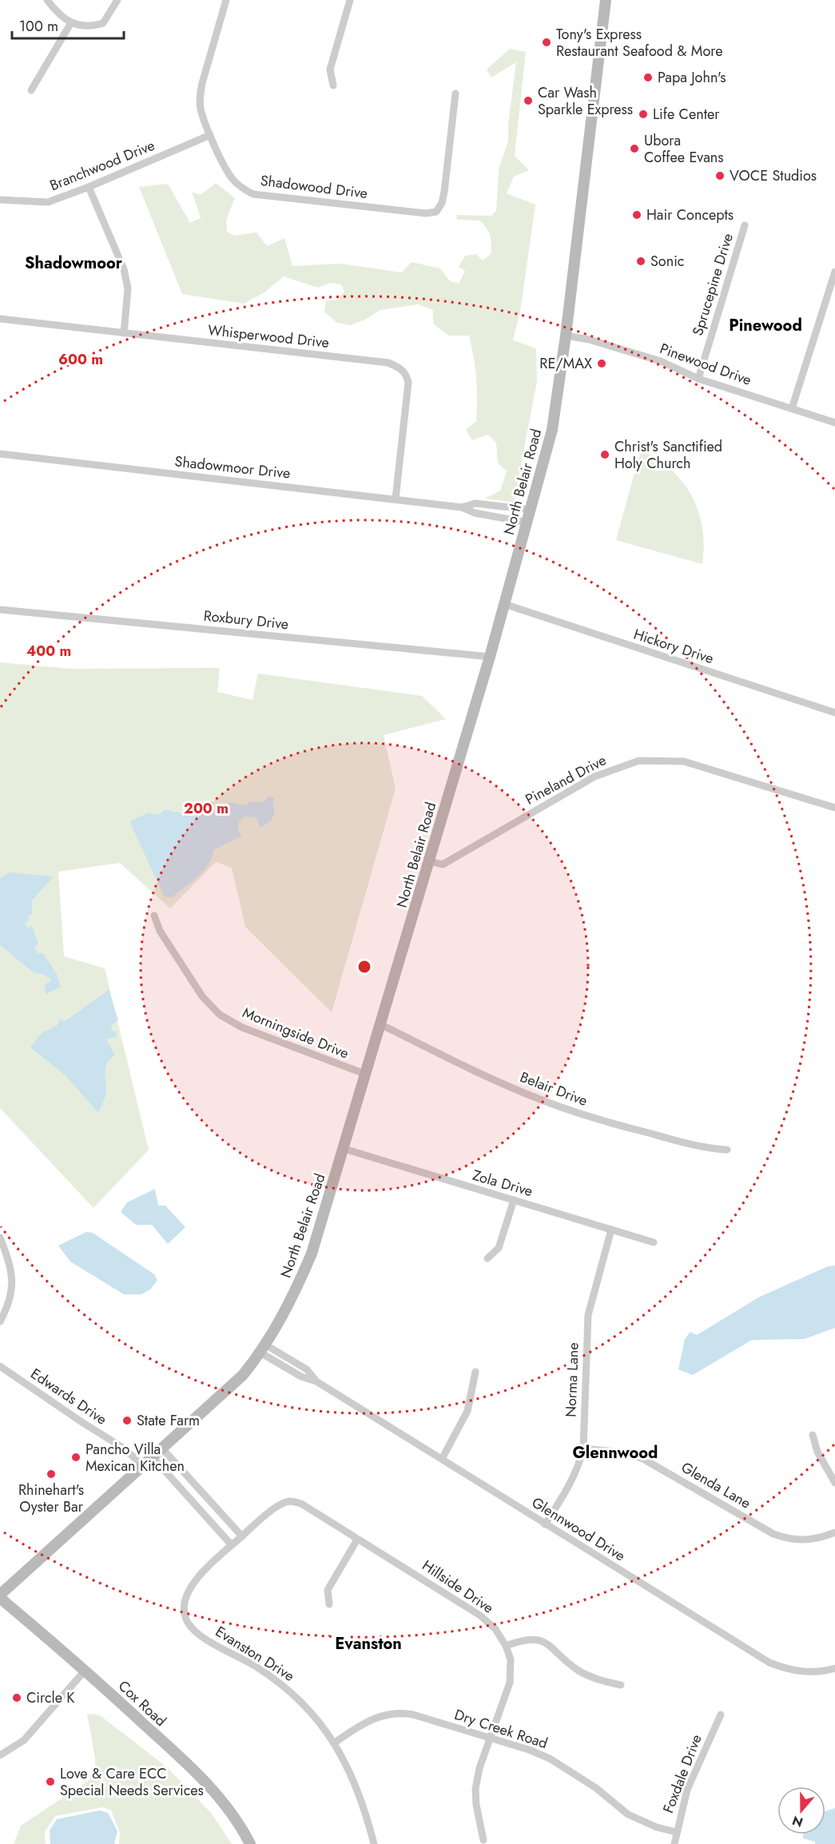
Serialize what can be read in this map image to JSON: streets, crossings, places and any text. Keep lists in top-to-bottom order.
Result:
{
  "streets": {
    "main road": ["North Belair Road", "Cox Road"],
    "street": [
      "Branchwood Drive",
      "Shadowood Drive",
      "Sprucepine Drive",
      "Whisperwood Drive",
      "Pinewood Drive",
      "Shadowmoor Drive",
      "Roxbury Drive",
      "Hickory Drive",
      "Pineland Drive",
      "Morningside Drive",
      "Belair Drive",
      "Zola Drive",
      "Norma Lane",
      "Edwards Drive",
      "Glenda Lane",
      "Glennwood Drive",
      "Hillside Drive",
      "Evanston Drive",
      "Dry Creek Road",
      "Foxdale Drive"
    ]
  },
  "crossings": [
    ["Branchwood Drive", "Shadowood Drive"],
    ["Sprucepine Drive", "Pinewood Drive"],
    ["Whisperwood Drive", "Shadowmoor Drive"],
    ["Pinewood Drive", "North Belair Road"],
    ["Shadowmoor Drive", "North Belair Road"],
    ["North Belair Road", "Roxbury Drive"],
    ["North Belair Road", "Hickory Drive"],
    ["North Belair Road", "Pineland Drive"],
    ["North Belair Road", "Morningside Drive"],
    ["North Belair Road", "Belair Drive"],
    ["North Belair Road", "Zola Drive"],
    ["North Belair Road", "Edwards Drive"],
    ["North Belair Road", "Glennwood Drive"],
    ["North Belair Road", "Cox Road"],
    ["Zola Drive", "Norma Lane"],
    ["Norma Lane", "Glenda Lane"],
    ["Norma Lane", "Glennwood Drive"],
    ["Hillside Drive", "Evanston Drive"],
    ["Hillside Drive", "Dry Creek Road"],
    ["Evanston Drive", "Dry Creek Road"],
    ["Dry Creek Road", "Foxdale Drive"]
  ],
  "districts": [
    "Shadowmoor",
    "Pinewood",
    "Glennwood",
    "Evanston"
  ],
  "places": [
    "Tony's Express Restaurant Seafood & More",
    "Papa John's",
    "Car Wash Sparkle Express",
    "Life Center",
    "Ubora Coffee Evans",
    "VOCE Studios",
    "Hair Concepts",
    "Sonic",
    "RE/MAX",
    "Christ's Sanctified Holy Church",
    "State Farm",
    "Pancho Villa Mexican Kitchen",
    "Rhinehart's Oyster Bar",
    "Circle K",
    "Love & Care ECC Special Needs Services"
  ],
  "scale_bar": "100 m",
  "north": "bottom",
  "rings": ["600 m", "400 m", "200 m"]
}
